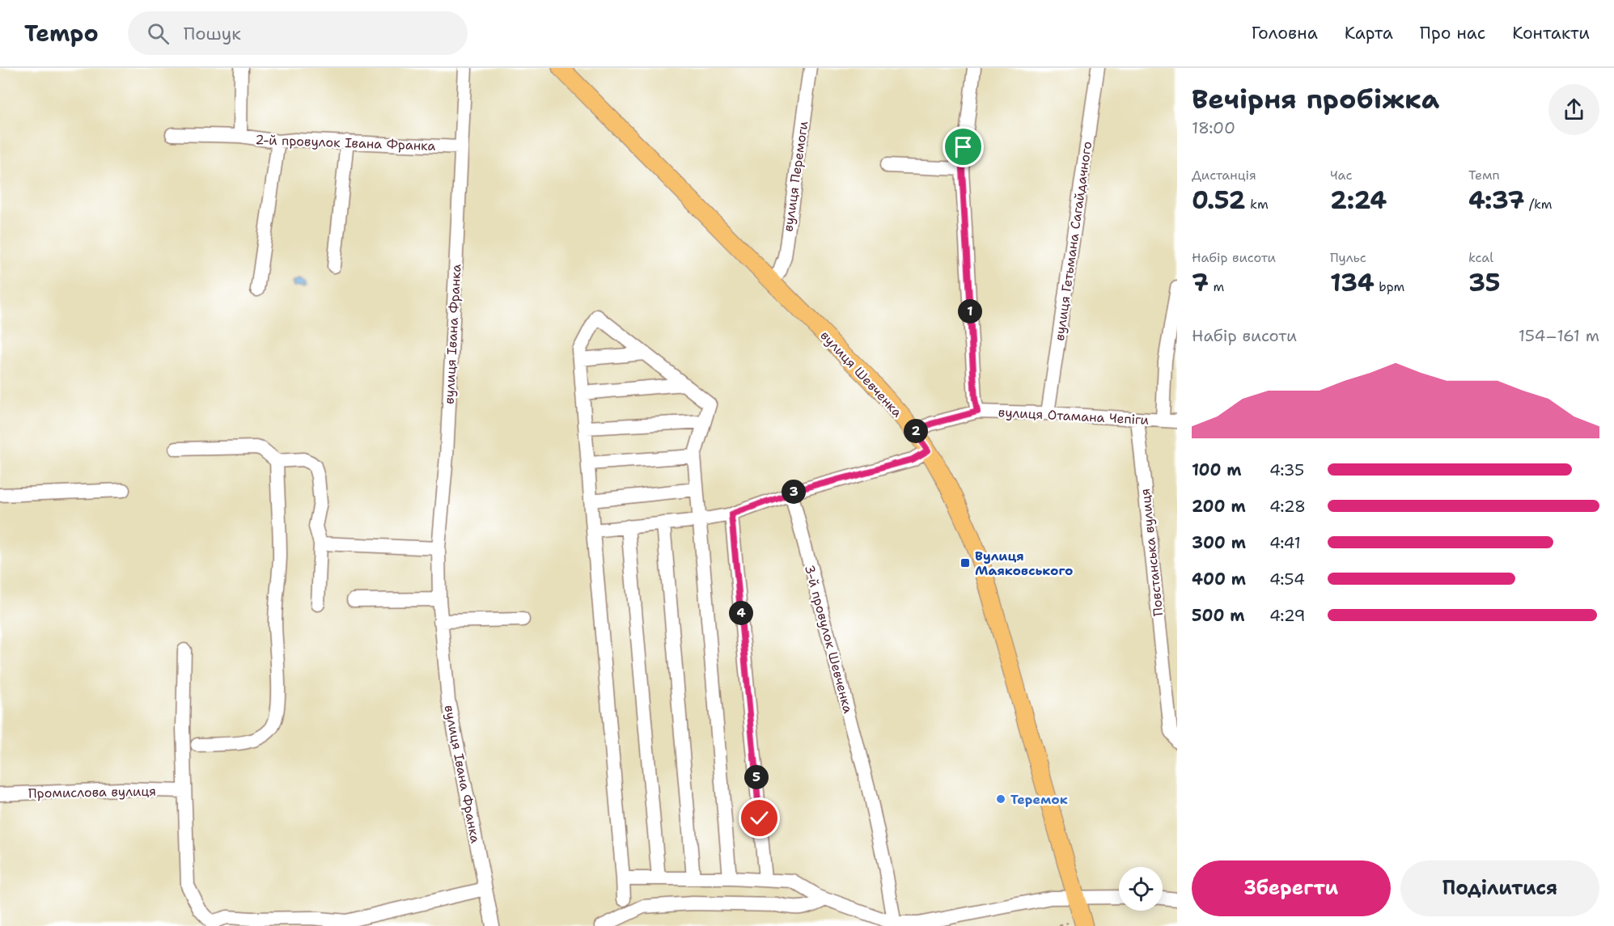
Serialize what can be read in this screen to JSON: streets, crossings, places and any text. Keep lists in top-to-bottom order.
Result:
{
  "streets": {
    "main road": ["вулиця Шевченка"],
    "street": [
      "2-й провулок Івана Франка",
      "вулиця Перемоги",
      "вулиця Гетьмана Сагайдачного",
      "вулиця Івана Франка",
      "вулиця Отамана Чепіги",
      "Повстанська вулиця",
      "3-й провулок Шевченка",
      "Промислова вулиця"
    ]
  },
  "crossings": [
    ["2-й провулок Івана Франка", "вулиця Івана Франка"],
    ["вулиця Перемоги", "вулиця Шевченка"],
    ["вулиця Гетьмана Сагайдачного", "вулиця Отамана Чепіги"],
    ["вулиця Шевченка", "вулиця Отамана Чепіги"],
    ["вулиця Отамана Чепіги", "Повстанська вулиця"]
  ],
  "places": {
    "transit": ["Вулиця Маяковського"],
    "other": ["Теремок"]
  },
  "page": {
    "header": "Tempo",
    "search": "Пошук",
    "nav": [
      "Головна",
      "Карта",
      "Про нас",
      "Контакти"
    ],
    "heading": ["Вечірня пробіжка", "18:00"],
    "stats": [
      ["Дистанція", "0.52 km"],
      ["Час", "2:24"],
      ["Темп", "4:37 /km"],
      ["Набір висоти", "7 m"],
      ["Пульс", "134 bpm"],
      ["kcal", "35"]
    ],
    "pins": [
      "1",
      "2",
      "3",
      "4",
      "5"
    ],
    "chart": ["Набір висоти", "154–161 m"],
    "list": [
      {
        "name": "100 m",
        "note": "4:35"
      },
      {
        "name": "200 m",
        "note": "4:28"
      },
      {
        "name": "300 m",
        "note": "4:41"
      },
      {
        "name": "400 m",
        "note": "4:54"
      },
      {
        "name": "500 m",
        "note": "4:29"
      }
    ],
    "buttons": ["Зберегти", "Поділитися"]
  }
}
